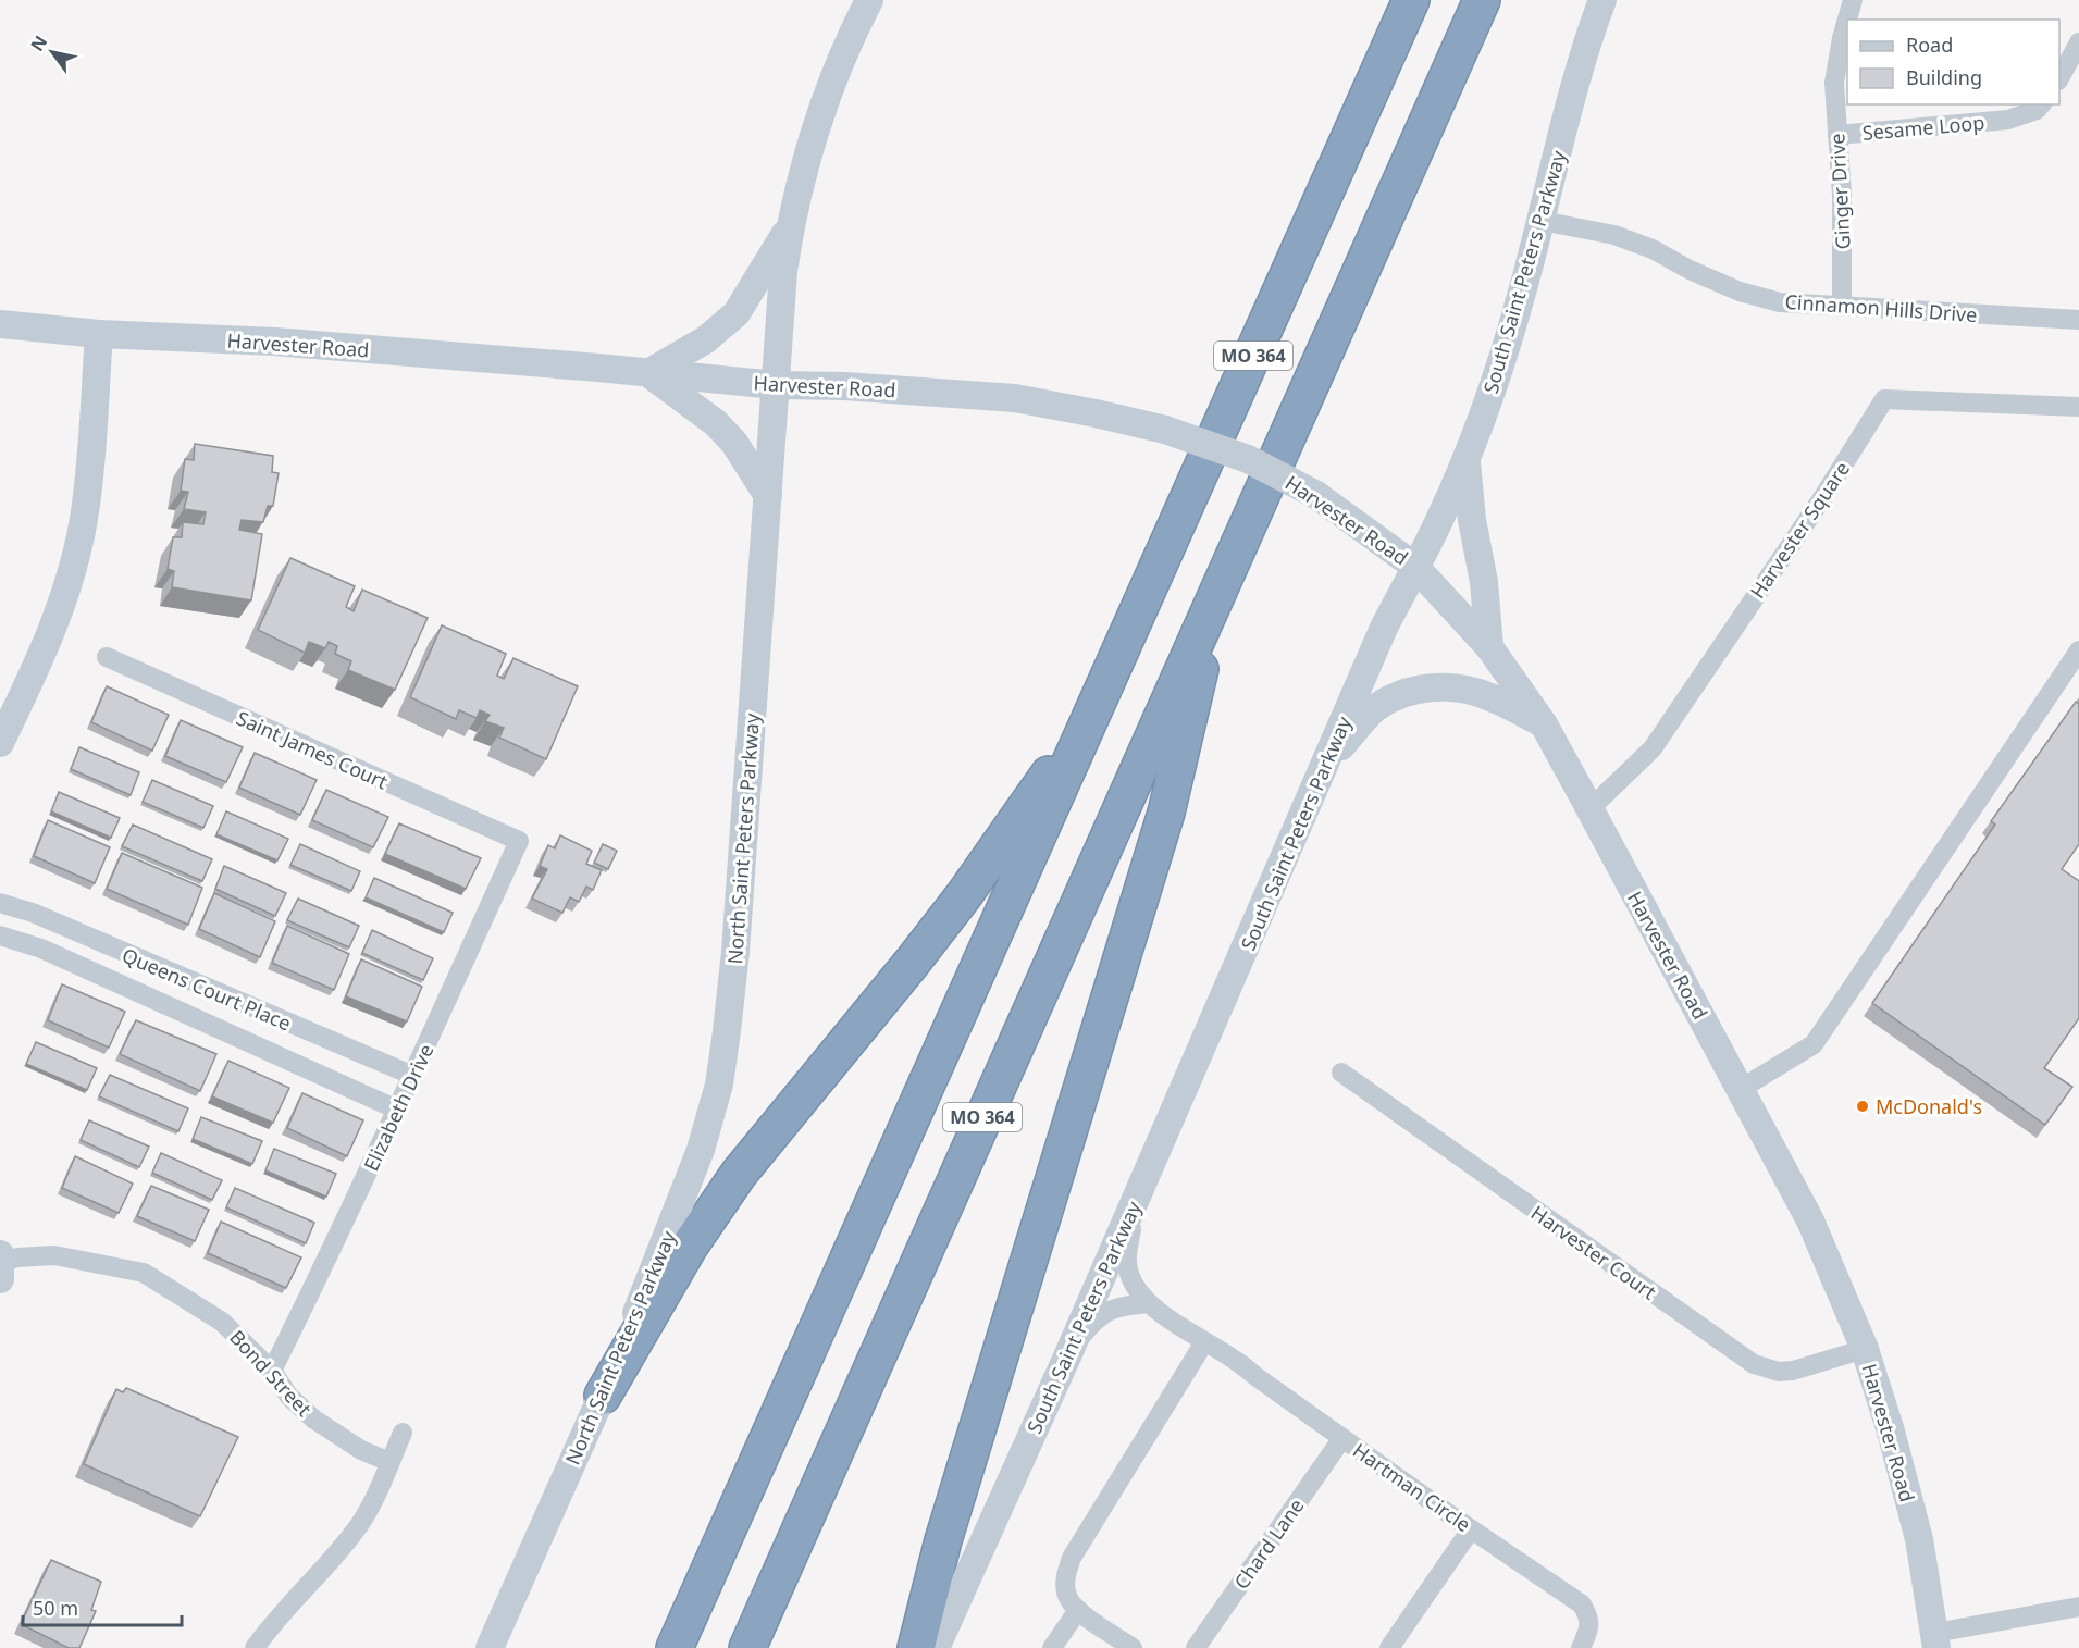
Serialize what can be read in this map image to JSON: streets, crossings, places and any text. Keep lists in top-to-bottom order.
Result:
{
  "streets": {
    "highway": ["MO 364"],
    "main road": ["South Saint Peters Parkway", "Harvester Road", "North Saint Peters Parkway"],
    "street": [
      "Sesame Loop",
      "Ginger Drive",
      "Cinnamon Hills Drive",
      "Harvester Square",
      "Saint James Court",
      "Queens Court Place",
      "Elizabeth Drive",
      "Harvester Court",
      "Bond Street",
      "Hartman Circle",
      "Chard Lane"
    ]
  },
  "crossings": [
    ["Sesame Loop", "Ginger Drive"],
    ["Ginger Drive", "Cinnamon Hills Drive"],
    ["South Saint Peters Parkway", "Cinnamon Hills Drive"],
    ["South Saint Peters Parkway", "Harvester Road"],
    ["South Saint Peters Parkway", "Hartman Circle"],
    ["Harvester Road", "Harvester Square"],
    ["Harvester Road", "North Saint Peters Parkway"],
    ["Harvester Road", "Harvester Court"],
    ["Saint James Court", "Elizabeth Drive"],
    ["Queens Court Place", "Elizabeth Drive"],
    ["Elizabeth Drive", "Bond Street"],
    ["Hartman Circle", "Chard Lane"]
  ],
  "places": ["McDonald's"],
  "legend": ["Road", "Building"],
  "scale_bar": "50 m",
  "north": "top left"
}
